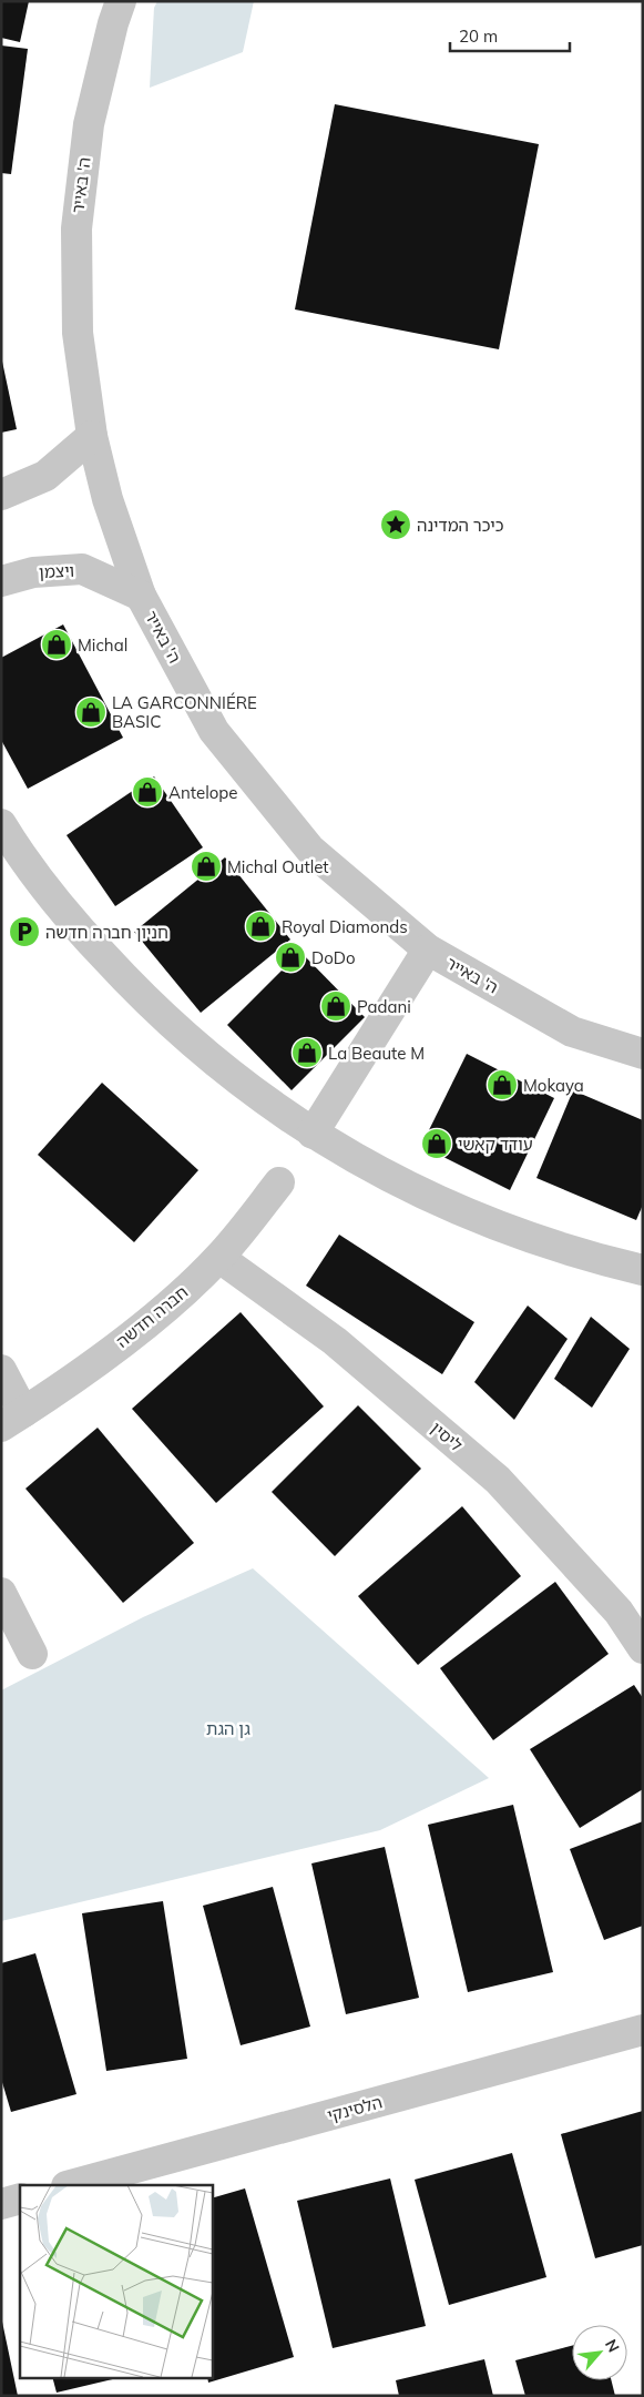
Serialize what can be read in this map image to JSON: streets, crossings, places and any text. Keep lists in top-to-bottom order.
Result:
{
  "streets": {
    "street": [
      "ה' באייר",
      "ויצמן",
      "חברה חדשה",
      "ליסין",
      "הלסינקי"
    ]
  },
  "crossings": [
    ["ה' באייר", "ויצמן"],
    ["חברה חדשה", "ליסין"]
  ],
  "parks": ["גן הגת"],
  "places": {
    "place": ["כיכר המדינה"],
    "shop": [
      "Michal",
      "LA GARCONNIÉRE BASIC",
      "Antelope",
      "Michal Outlet",
      "Royal Diamonds",
      "DoDo",
      "Padani",
      "La Beaute M",
      "Mokaya",
      "עודד קאשי"
    ],
    "parking": ["חניון חברה חדשה"]
  },
  "scale_bar": "20 m",
  "north": "top right"
}
